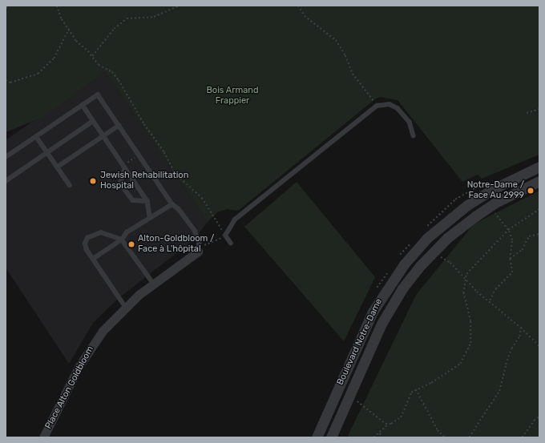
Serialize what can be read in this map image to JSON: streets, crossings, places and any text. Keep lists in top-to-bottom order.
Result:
{
  "streets": {
    "street": ["Boulevard Notre-Dame", "Place Alton Goldbloom"]
  },
  "parks": ["Bois Armand Frappier"],
  "places": ["Jewish Rehabilitation Hospital", "Notre-Dame / Face Au 2999", "Alton-Goldbloom / Face à L'hôpital"]
}
